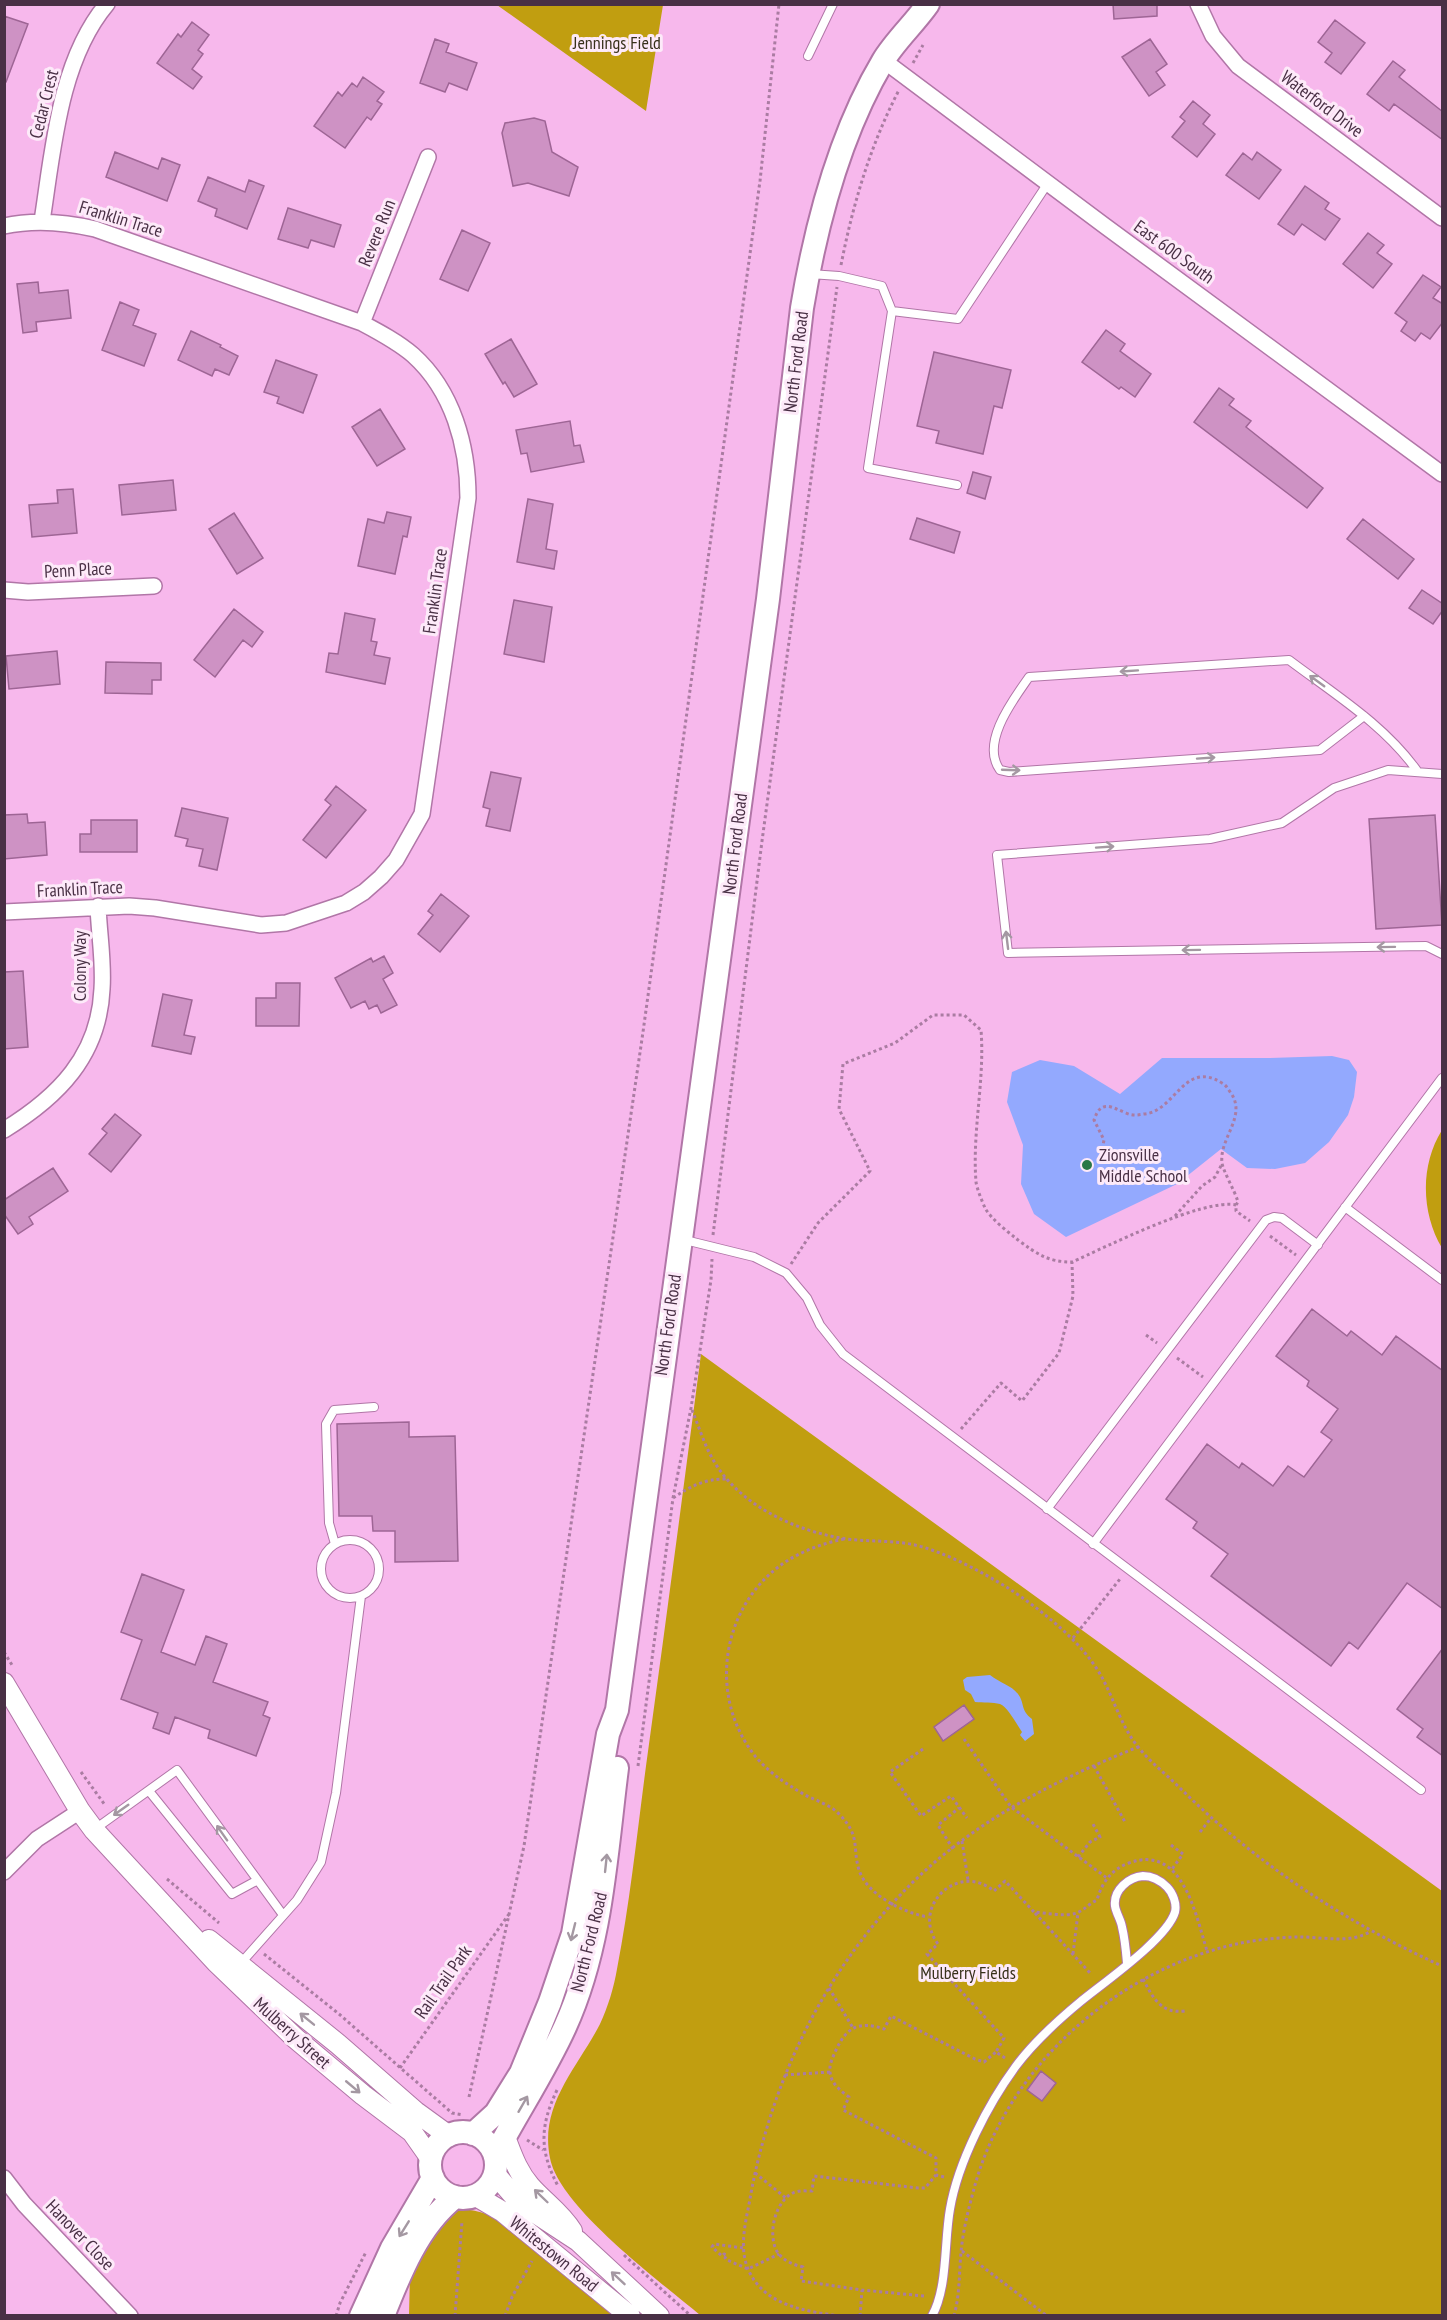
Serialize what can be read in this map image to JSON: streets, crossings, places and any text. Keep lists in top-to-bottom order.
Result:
{
  "streets": {
    "main road": ["North Ford Road"],
    "street": [
      "Cedar Crest",
      "Waterford Drive",
      "Franklin Trace",
      "Revere Run",
      "East 600 South",
      "Penn Place",
      "Colony Way",
      "Mulberry Street",
      "Hanover Close",
      "Whitestown Road"
    ],
    "path": ["Rail Trail Park"]
  },
  "crossings": [
    ["Cedar Crest", "Franklin Trace"],
    ["Franklin Trace", "Revere Run"],
    ["Franklin Trace", "Colony Way"],
    ["East 600 South", "North Ford Road"],
    ["North Ford Road", "Mulberry Street"],
    ["North Ford Road", "Whitestown Road"],
    ["Mulberry Street", "Whitestown Road"]
  ],
  "parks": ["Jennings Field", "Mulberry Fields"],
  "places": ["Zionsville Middle School"]
}
